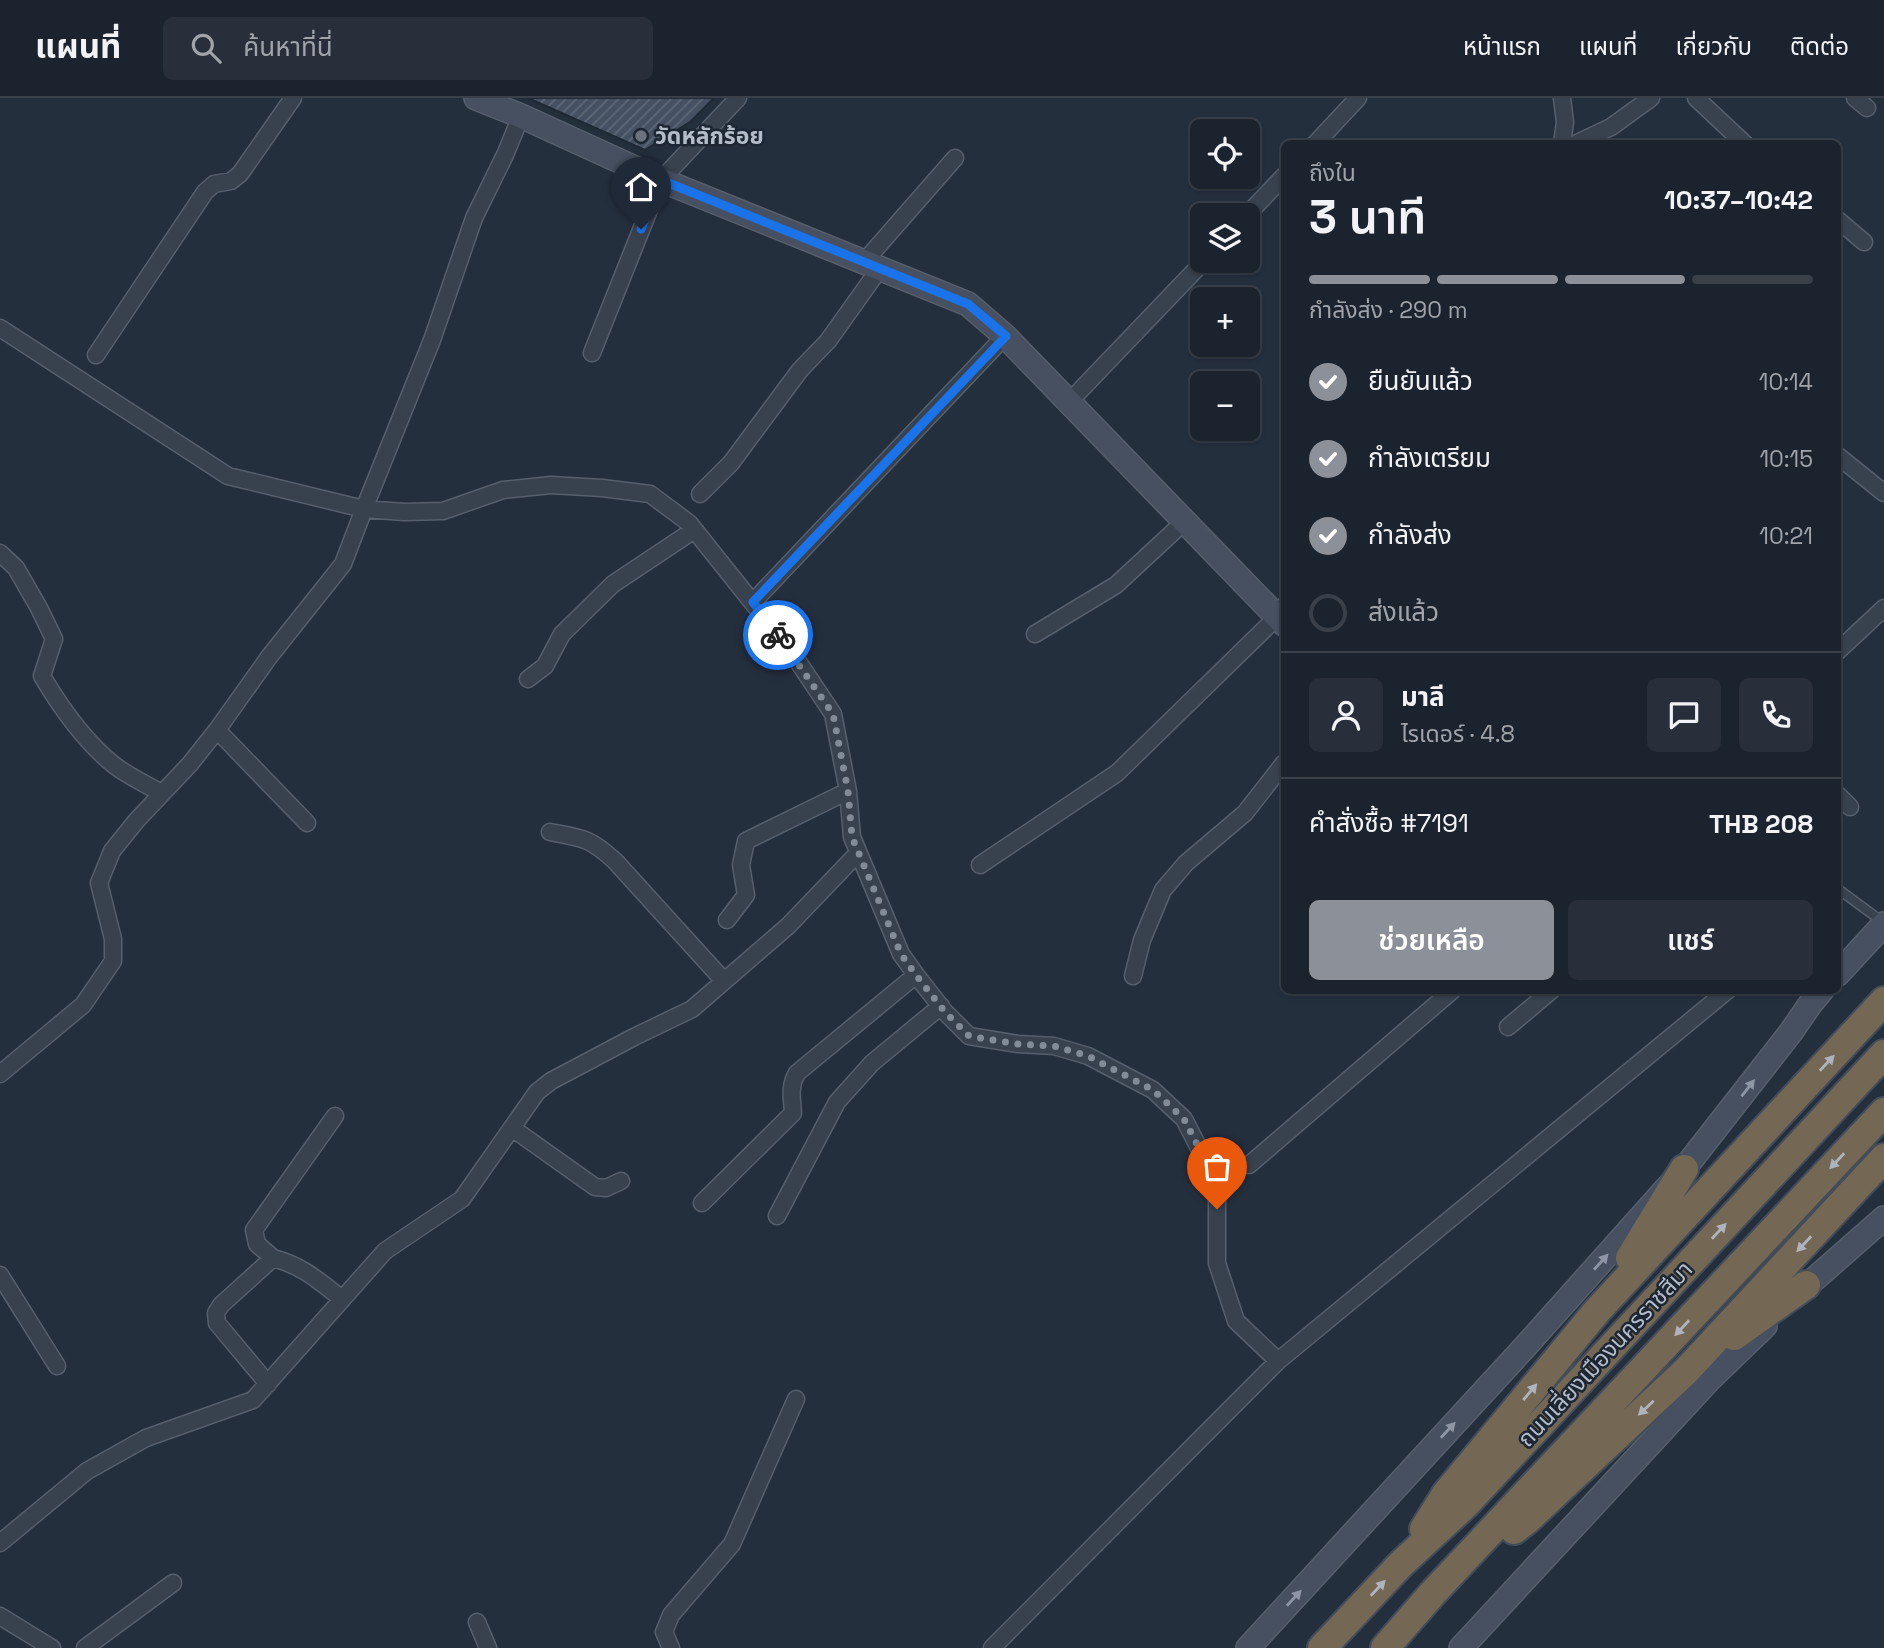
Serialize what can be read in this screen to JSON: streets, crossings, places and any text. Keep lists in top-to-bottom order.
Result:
{
  "streets": {
    "highway": ["ถนนเลี่ยงเมืองนครราชสีมา"]
  },
  "places": ["วัดหลักร้อย"],
  "page": {
    "header": "แผนที่",
    "search": "ค้นหาที่นี่",
    "nav": [
      "หน้าแรก",
      "แผนที่",
      "เกี่ยวกับ",
      "ติดต่อ"
    ],
    "map_buttons": ["+", "−"],
    "heading": ["3 นาที", "ถึงใน", "10:37–10:42"],
    "panel": [
      "มาลี",
      "ไรเดอร์ · 4.8",
      "คำสั่งซื้อ #7191",
      "THB 208"
    ],
    "bar": "กำลังส่ง · 290 m",
    "list": [
      ["ยืนยันแล้ว", "10:14"],
      ["กำลังเตรียม", "10:15"],
      ["กำลังส่ง", "10:21"],
      "ส่งแล้ว"
    ],
    "buttons": ["ช่วยเหลือ", "แชร์"]
  }
}
